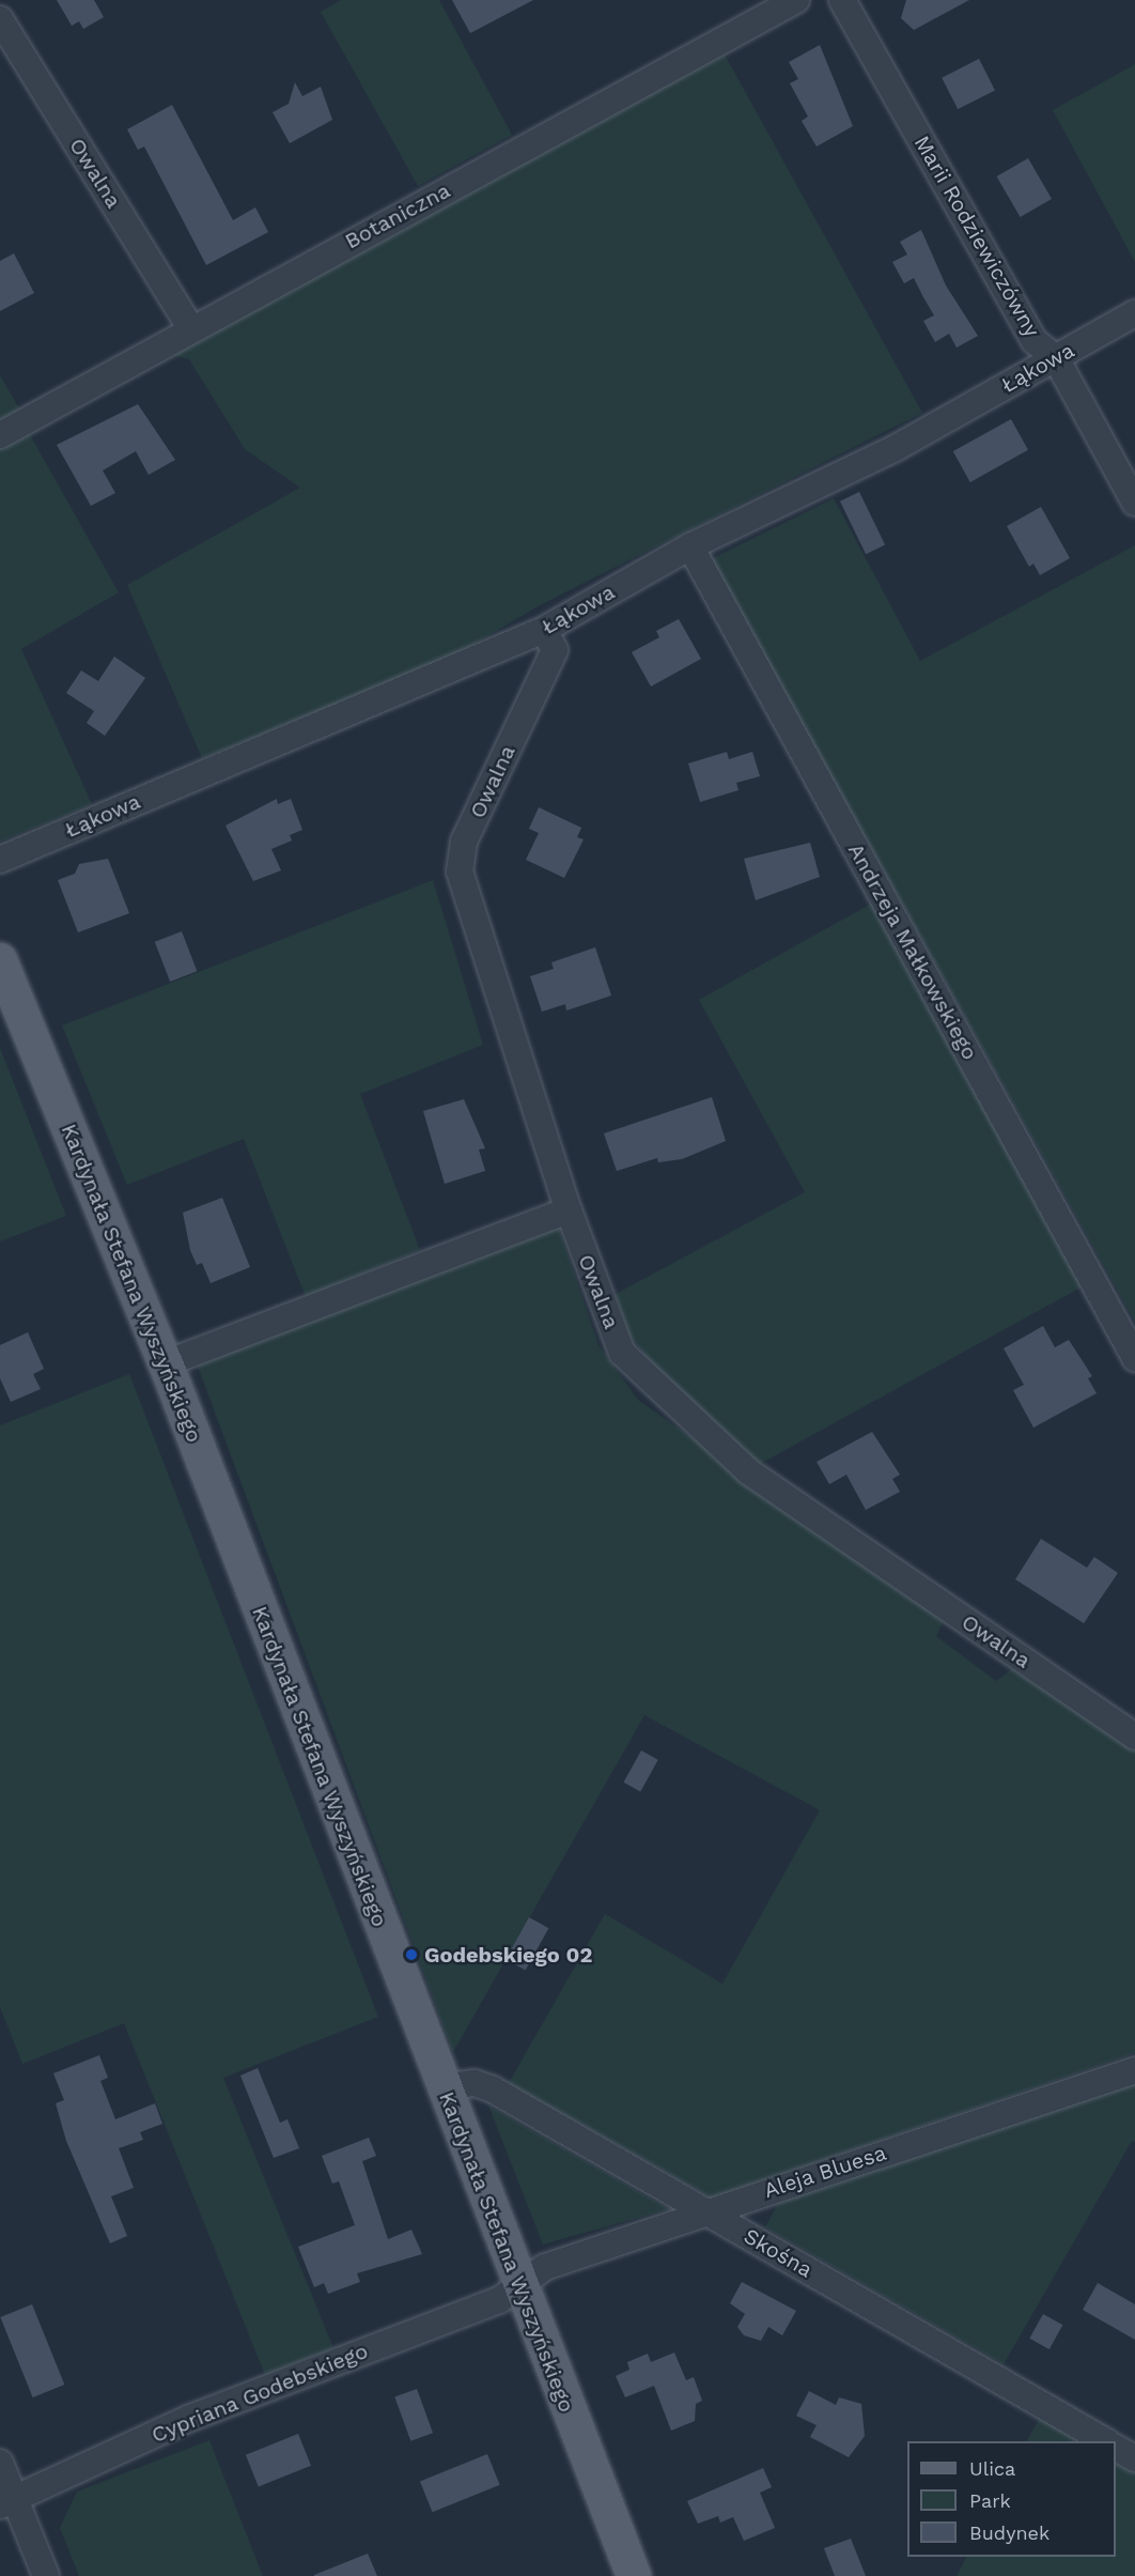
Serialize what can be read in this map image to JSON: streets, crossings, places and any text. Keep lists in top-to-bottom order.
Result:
{
  "streets": {
    "main road": ["Kardynała Stefana Wyszyńskiego"],
    "street": [
      "Owalna",
      "Botaniczna",
      "Marii Rodziewiczówny",
      "Łąkowa",
      "Andrzeja Małkowskiego",
      "Aleja Bluesa",
      "Skośna",
      "Cypriana Godebskiego"
    ]
  },
  "crossings": [
    ["Owalna", "Botaniczna"],
    ["Owalna", "Łąkowa"],
    ["Marii Rodziewiczówny", "Łąkowa"],
    ["Łąkowa", "Andrzeja Małkowskiego"],
    ["Kardynała Stefana Wyszyńskiego", "Aleja Bluesa"],
    ["Kardynała Stefana Wyszyńskiego", "Skośna"],
    ["Kardynała Stefana Wyszyńskiego", "Cypriana Godebskiego"],
    ["Aleja Bluesa", "Skośna"],
    ["Aleja Bluesa", "Cypriana Godebskiego"]
  ],
  "places": ["Godebskiego 02"],
  "legend": ["Ulica", "Park", "Budynek"]
}
